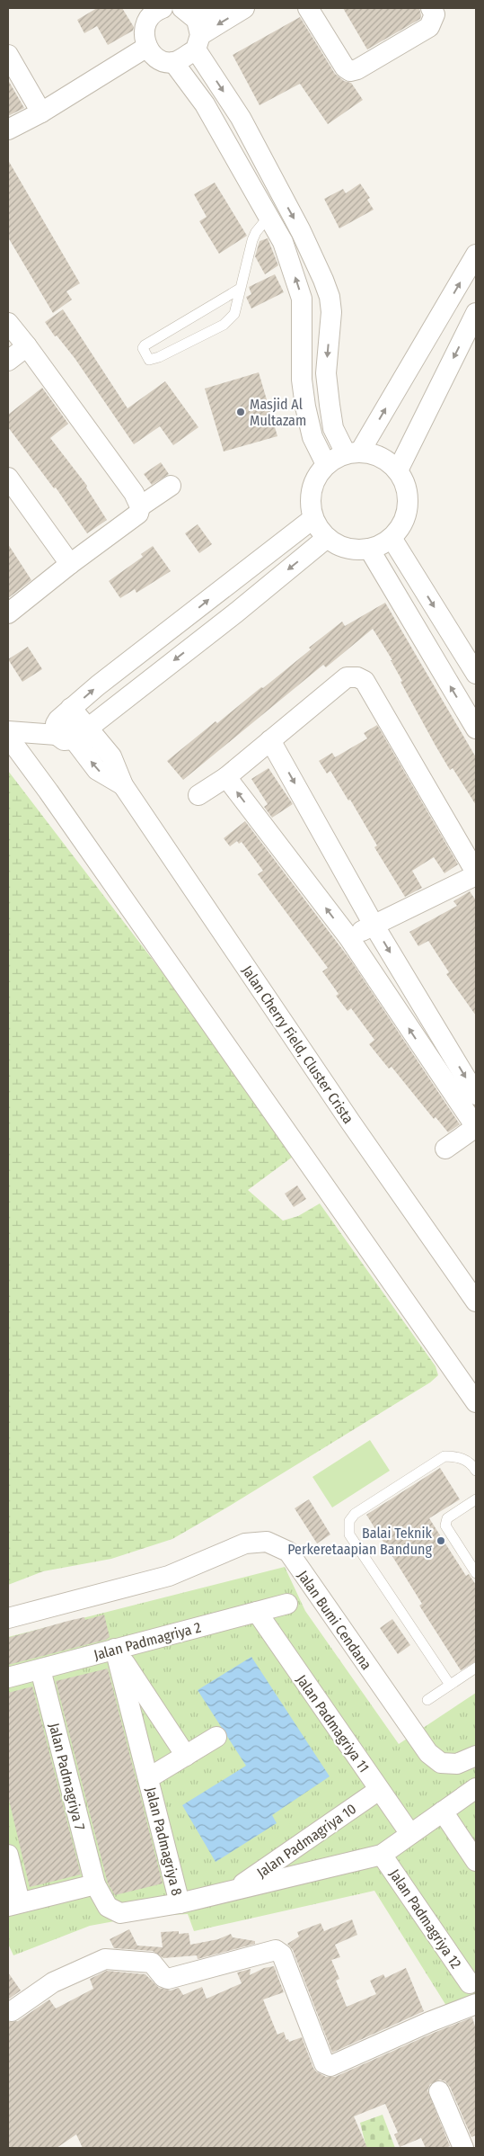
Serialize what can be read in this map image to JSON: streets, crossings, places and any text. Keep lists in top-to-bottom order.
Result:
{
  "streets": {
    "street": [
      "Jalan Cherry Field, Cluster Crista",
      "Jalan Bumi Cendana",
      "Jalan Padmagriya 2",
      "Jalan Padmagriya 11",
      "Jalan Padmagriya 7",
      "Jalan Padmagriya 10",
      "Jalan Padmagriya 8",
      "Jalan Padmagriya 12"
    ]
  },
  "crossings": [
    ["Jalan Padmagriya 2", "Jalan Padmagriya 11"],
    ["Jalan Padmagriya 2", "Jalan Padmagriya 7"],
    ["Jalan Padmagriya 2", "Jalan Padmagriya 8"],
    ["Jalan Padmagriya 11", "Jalan Padmagriya 10"],
    ["Jalan Padmagriya 7", "Jalan Padmagriya 10"],
    ["Jalan Padmagriya 10", "Jalan Padmagriya 8"],
    ["Jalan Padmagriya 10", "Jalan Padmagriya 12"]
  ],
  "places": ["Masjid Al Multazam", "Balai Teknik Perkeretaapian Bandung"]
}
